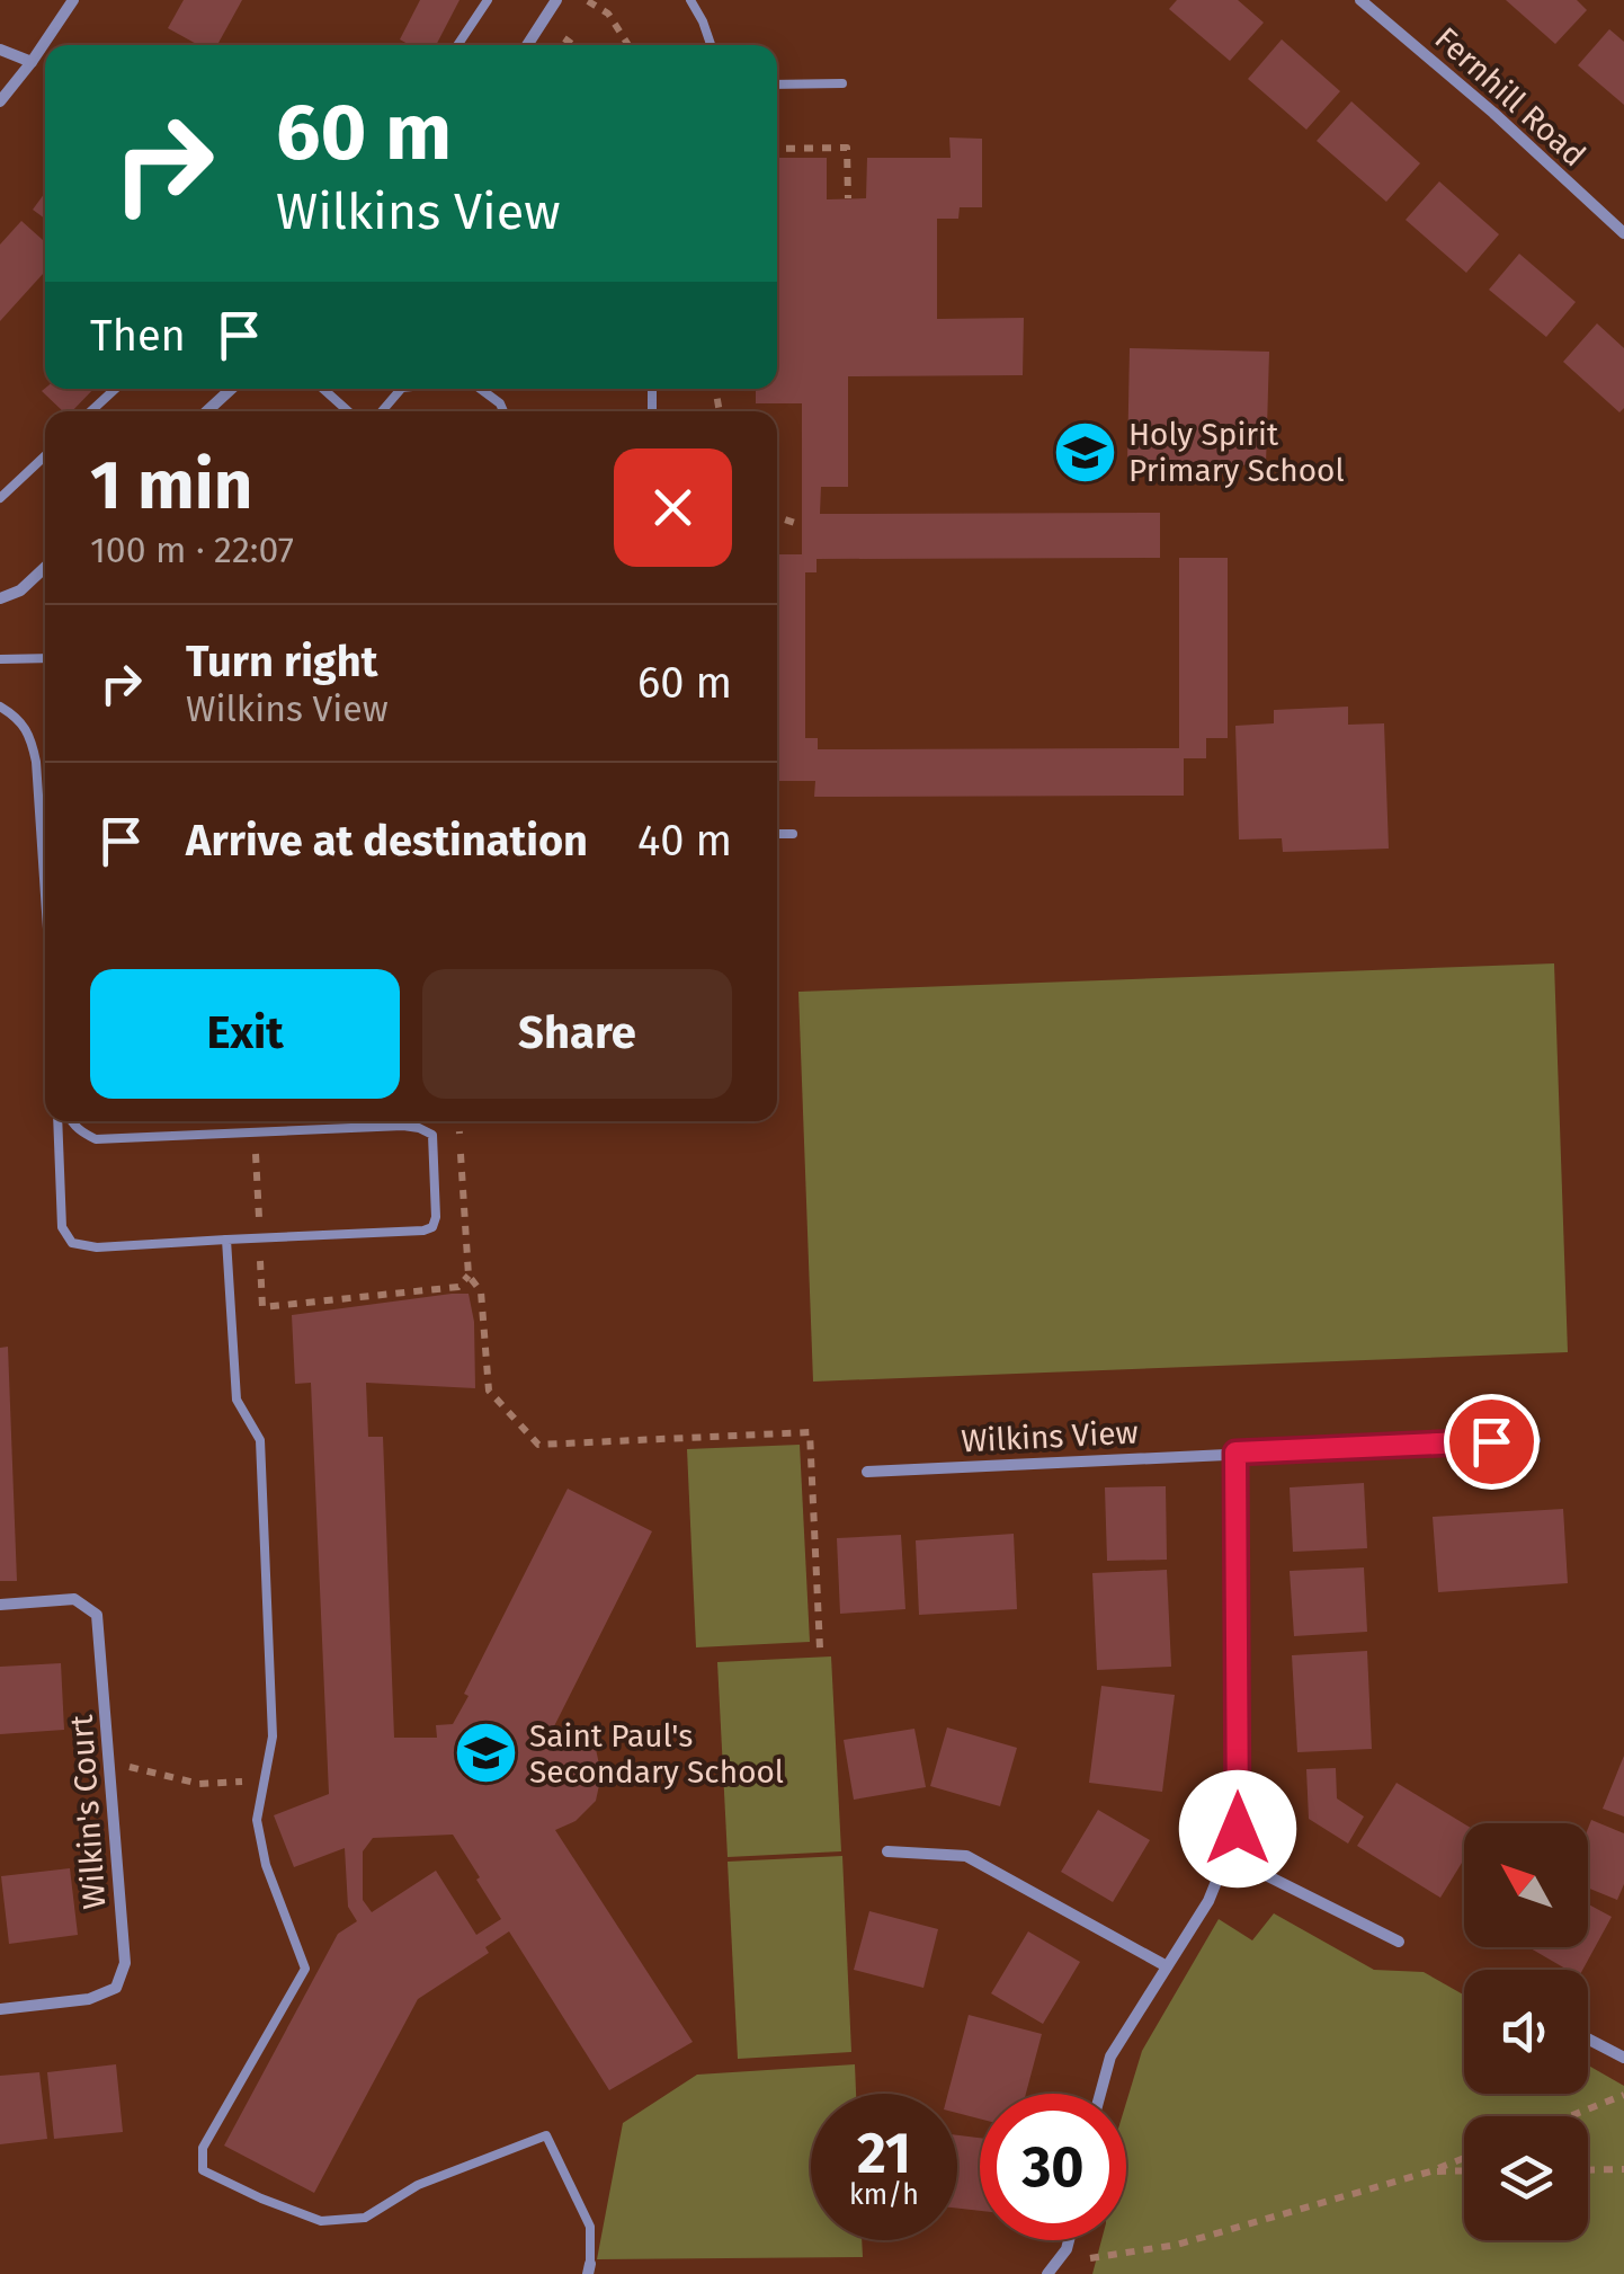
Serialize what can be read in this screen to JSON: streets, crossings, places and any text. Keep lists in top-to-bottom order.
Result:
{
  "streets": {
    "street": ["Fernhill Road", "Wilkins View", "Wilkin's Court"]
  },
  "places": {
    "school or university": ["Holy Spirit Primary School", "Saint Paul's Secondary School"]
  },
  "north": "top left",
  "page": {
    "turn": ["60 m", "Wilkins View"],
    "then": "Then",
    "heading": ["1 min", "100 m · 22:07"],
    "list": [
      {
        "name": "Turn right",
        "note": "Wilkins View",
        "value": "60 m"
      },
      {
        "name": "Arrive at destination",
        "value": "40 m"
      }
    ],
    "buttons": ["Exit", "Share"],
    "speed": "21 km/h",
    "limit": "30"
  }
}
